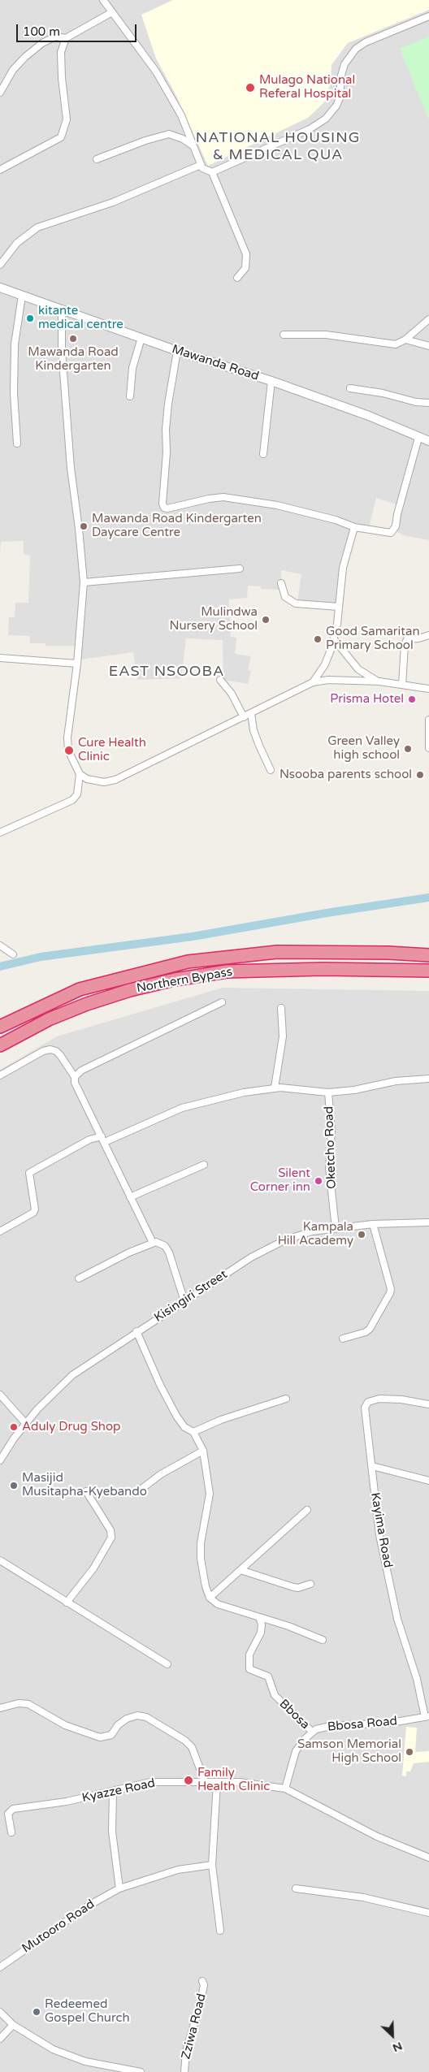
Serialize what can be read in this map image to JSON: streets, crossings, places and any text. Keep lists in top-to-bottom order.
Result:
{
  "streets": {
    "highway": ["Northern Bypass"],
    "street": [
      "Mawanda Road",
      "Oketcho Road",
      "Kisingiri Street",
      "Kayima Road",
      "Bbosa",
      "Bbosa Road",
      "Kyazze Road",
      "Mutooro Road",
      "Zziwa Road"
    ]
  },
  "crossings": [
    ["Oketcho Road", "Kisingiri Street"],
    ["Kayima Road", "Bbosa Road"],
    ["Bbosa", "Bbosa Road"],
    ["Bbosa Road", "Kyazze Road"]
  ],
  "districts": ["NATIONAL HOUSING & MEDICAL QUA", "EAST NSOOBA"],
  "places": [
    "Mulago National Referal Hospital",
    "kitante medical centre",
    "Mawanda Road Kindergarten",
    "Mawanda Road Kindergarten Daycare Centre",
    "Mulindwa Nursery School",
    "Good Samaritan Primary School",
    "Prisma Hotel",
    "Green Valley high school",
    "Cure Health Clinic",
    "Nsooba parents school",
    "Silent Corner inn",
    "Kampala Hill Academy",
    "Aduly Drug Shop",
    "Masijid Musitapha-Kyebando",
    "Samson Memorial High School",
    "Family Health Clinic",
    "Redeemed Gospel Church"
  ],
  "scale_bar": "100 m",
  "north": "bottom right"
}
